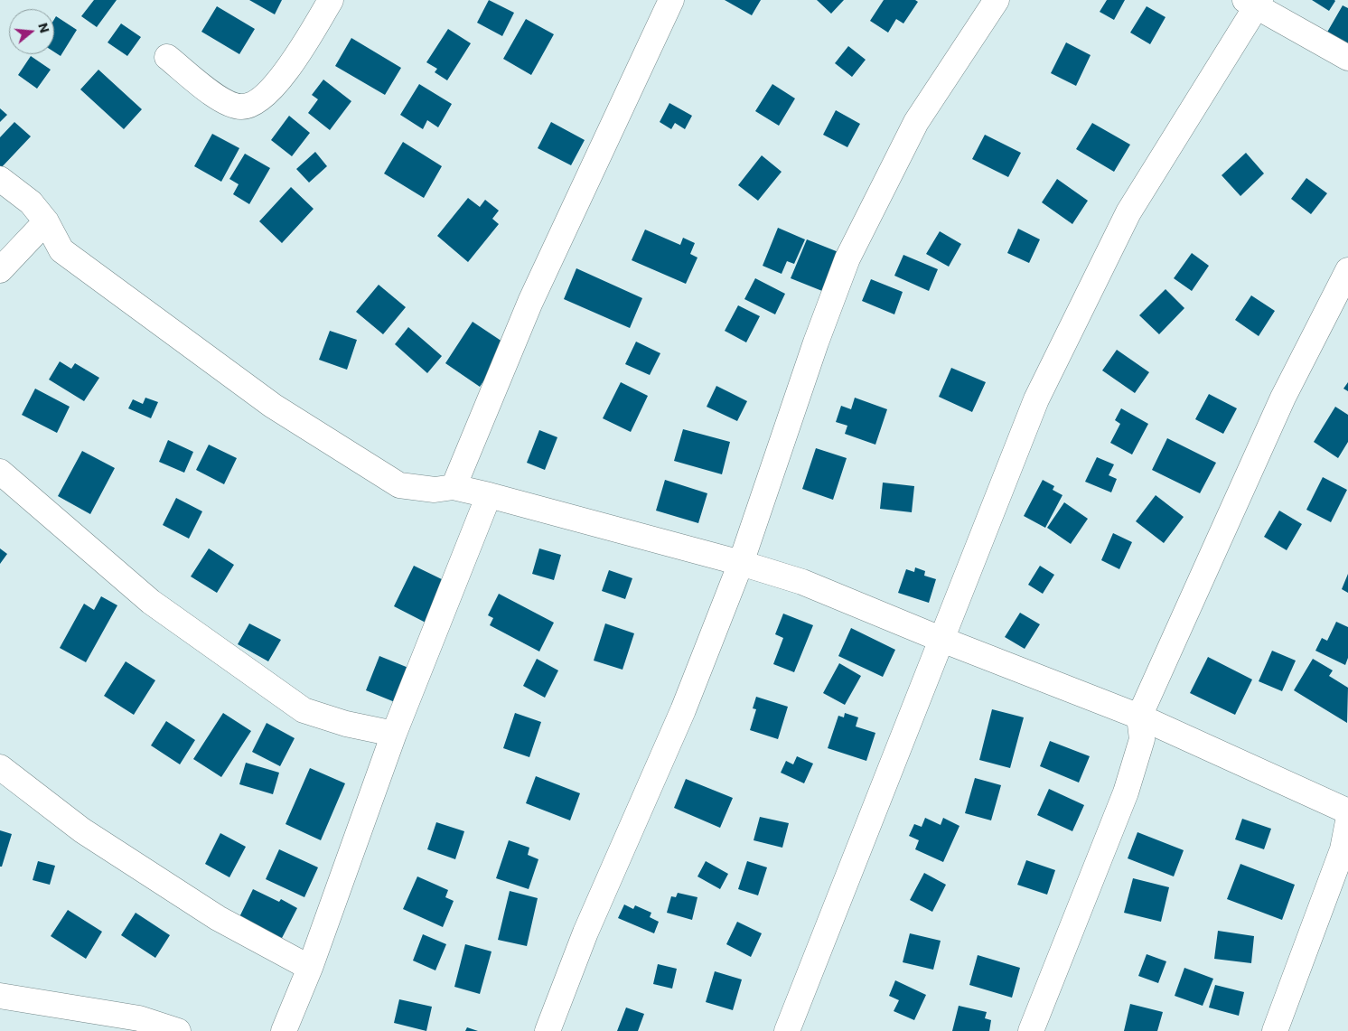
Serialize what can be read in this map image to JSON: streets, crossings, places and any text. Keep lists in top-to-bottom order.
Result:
{
  "north": "right"
}
